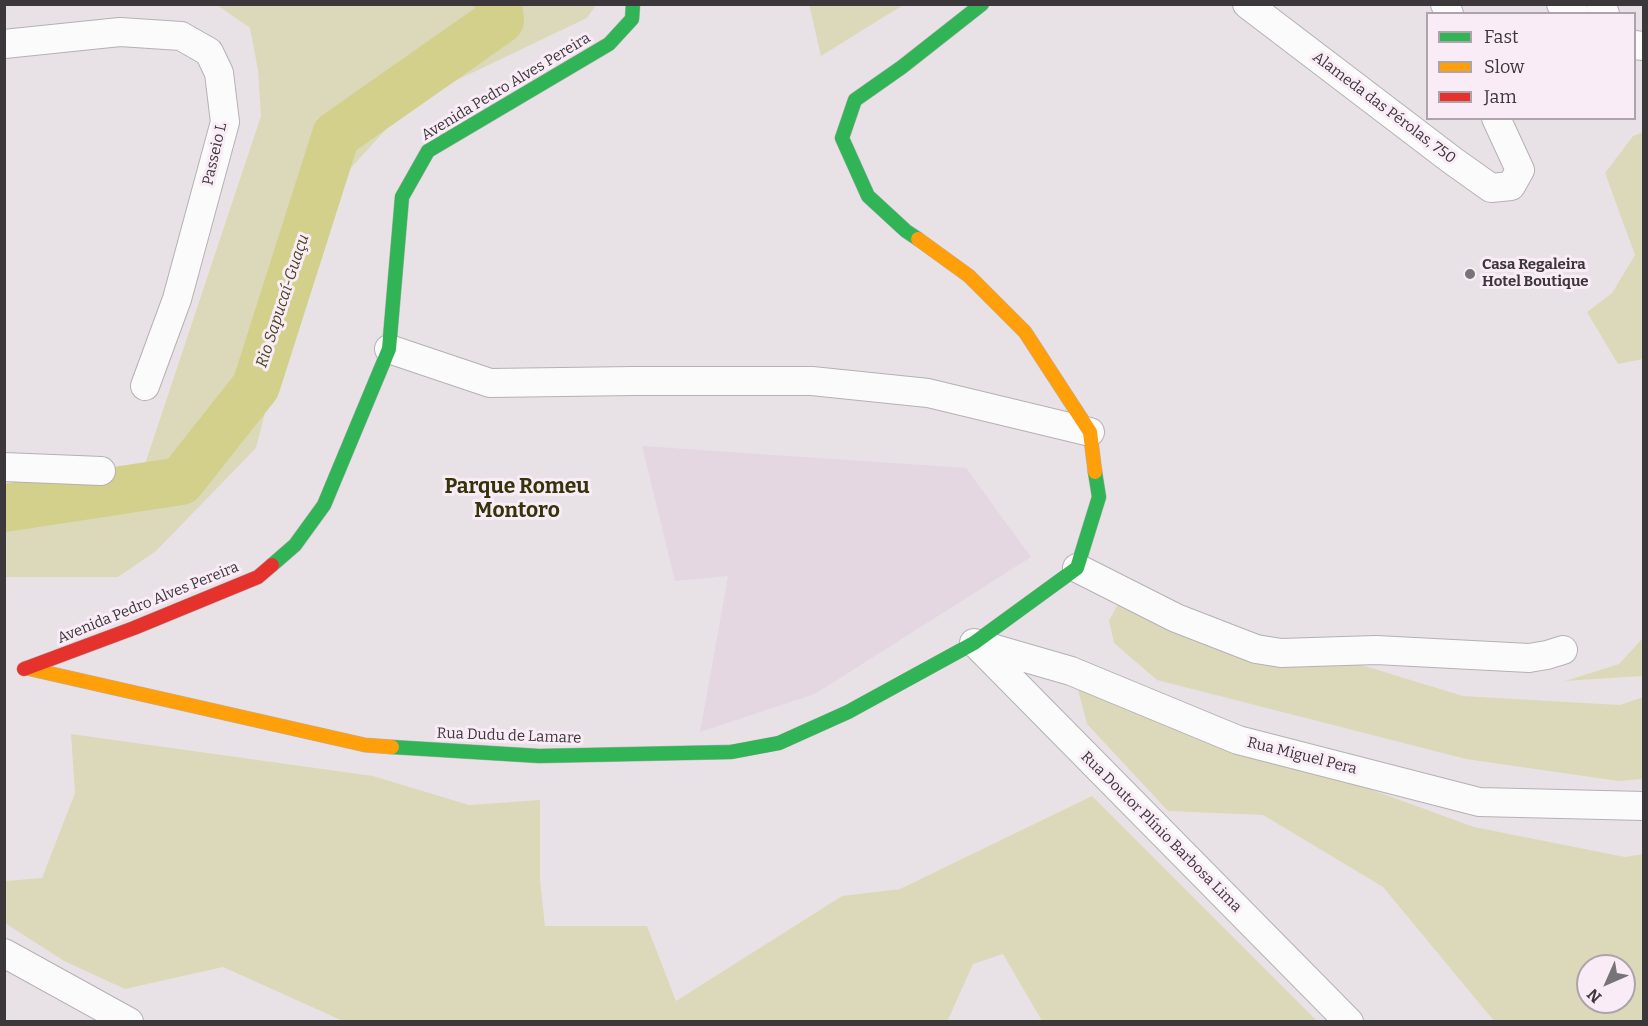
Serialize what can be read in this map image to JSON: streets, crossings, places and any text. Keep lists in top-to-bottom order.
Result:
{
  "streets": {
    "street": [
      "Avenida Pedro Alves Pereira",
      "Alameda das Pérolas, 750",
      "Passeio L",
      "Rua Dudu de Lamare",
      "Rua Miguel Pera",
      "Rua Doutor Plínio Barbosa Lima"
    ]
  },
  "crossings": [
    ["Avenida Pedro Alves Pereira", "Rua Dudu de Lamare"],
    ["Rua Dudu de Lamare", "Rua Miguel Pera"],
    ["Rua Dudu de Lamare", "Rua Doutor Plínio Barbosa Lima"],
    ["Rua Miguel Pera", "Rua Doutor Plínio Barbosa Lima"]
  ],
  "districts": ["Parque Romeu Montoro"],
  "water": ["Rio Sapucaí-Guaçu"],
  "places": ["Casa Regaleira Hotel Boutique"],
  "legend": ["Fast", "Slow", "Jam"],
  "north": "bottom left"
}
